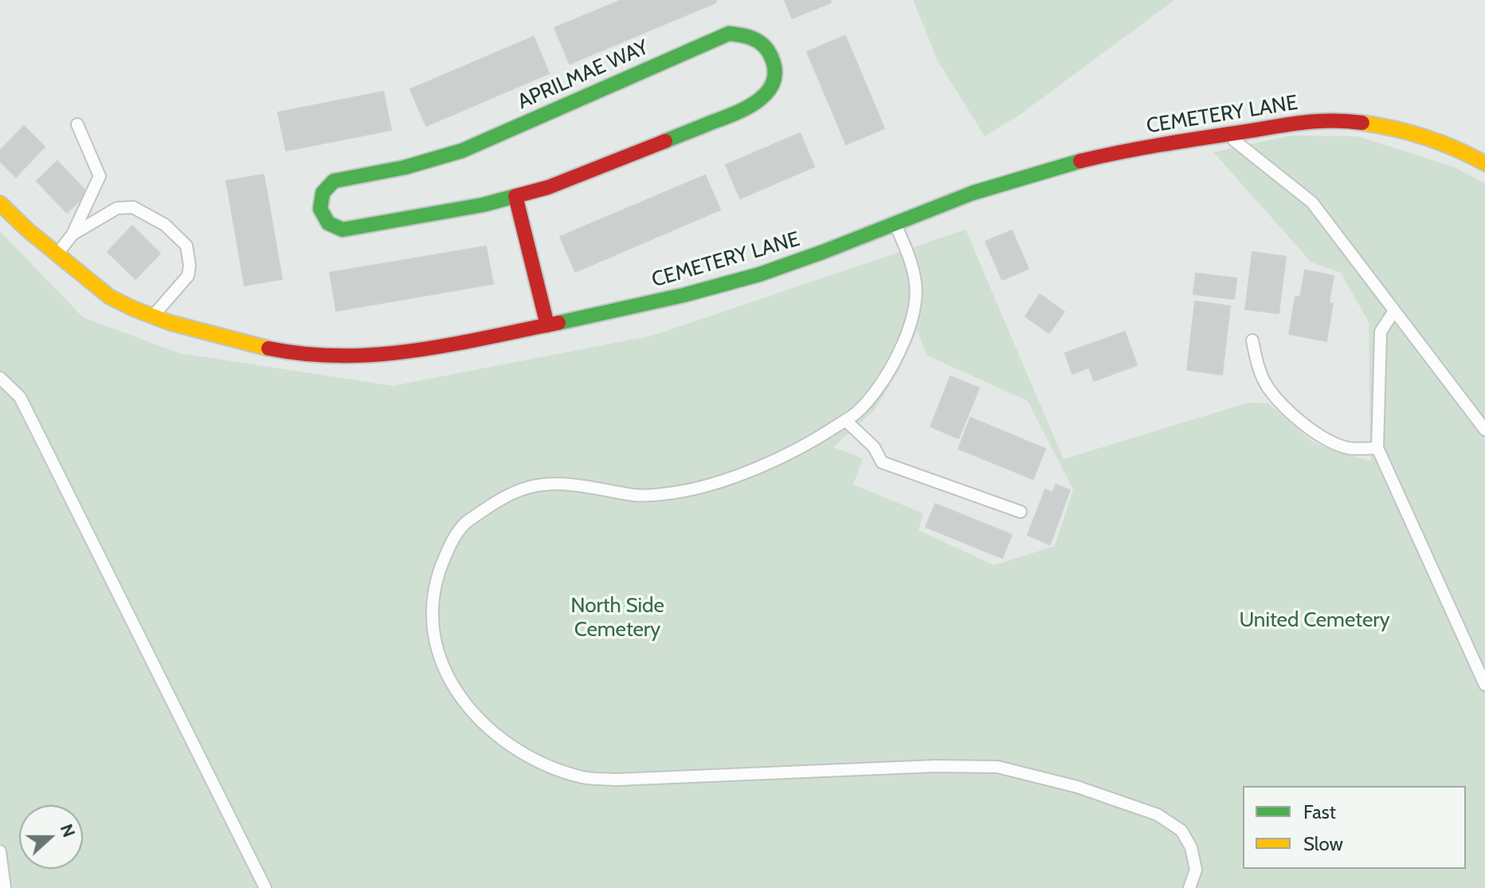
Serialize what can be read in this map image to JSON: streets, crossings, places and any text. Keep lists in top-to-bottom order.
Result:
{
  "streets": {
    "street": ["APRILMAE WAY", "CEMETERY LANE"]
  },
  "parks": ["North Side Cemetery", "United Cemetery"],
  "legend": ["Fast", "Slow"],
  "north": "right"
}
